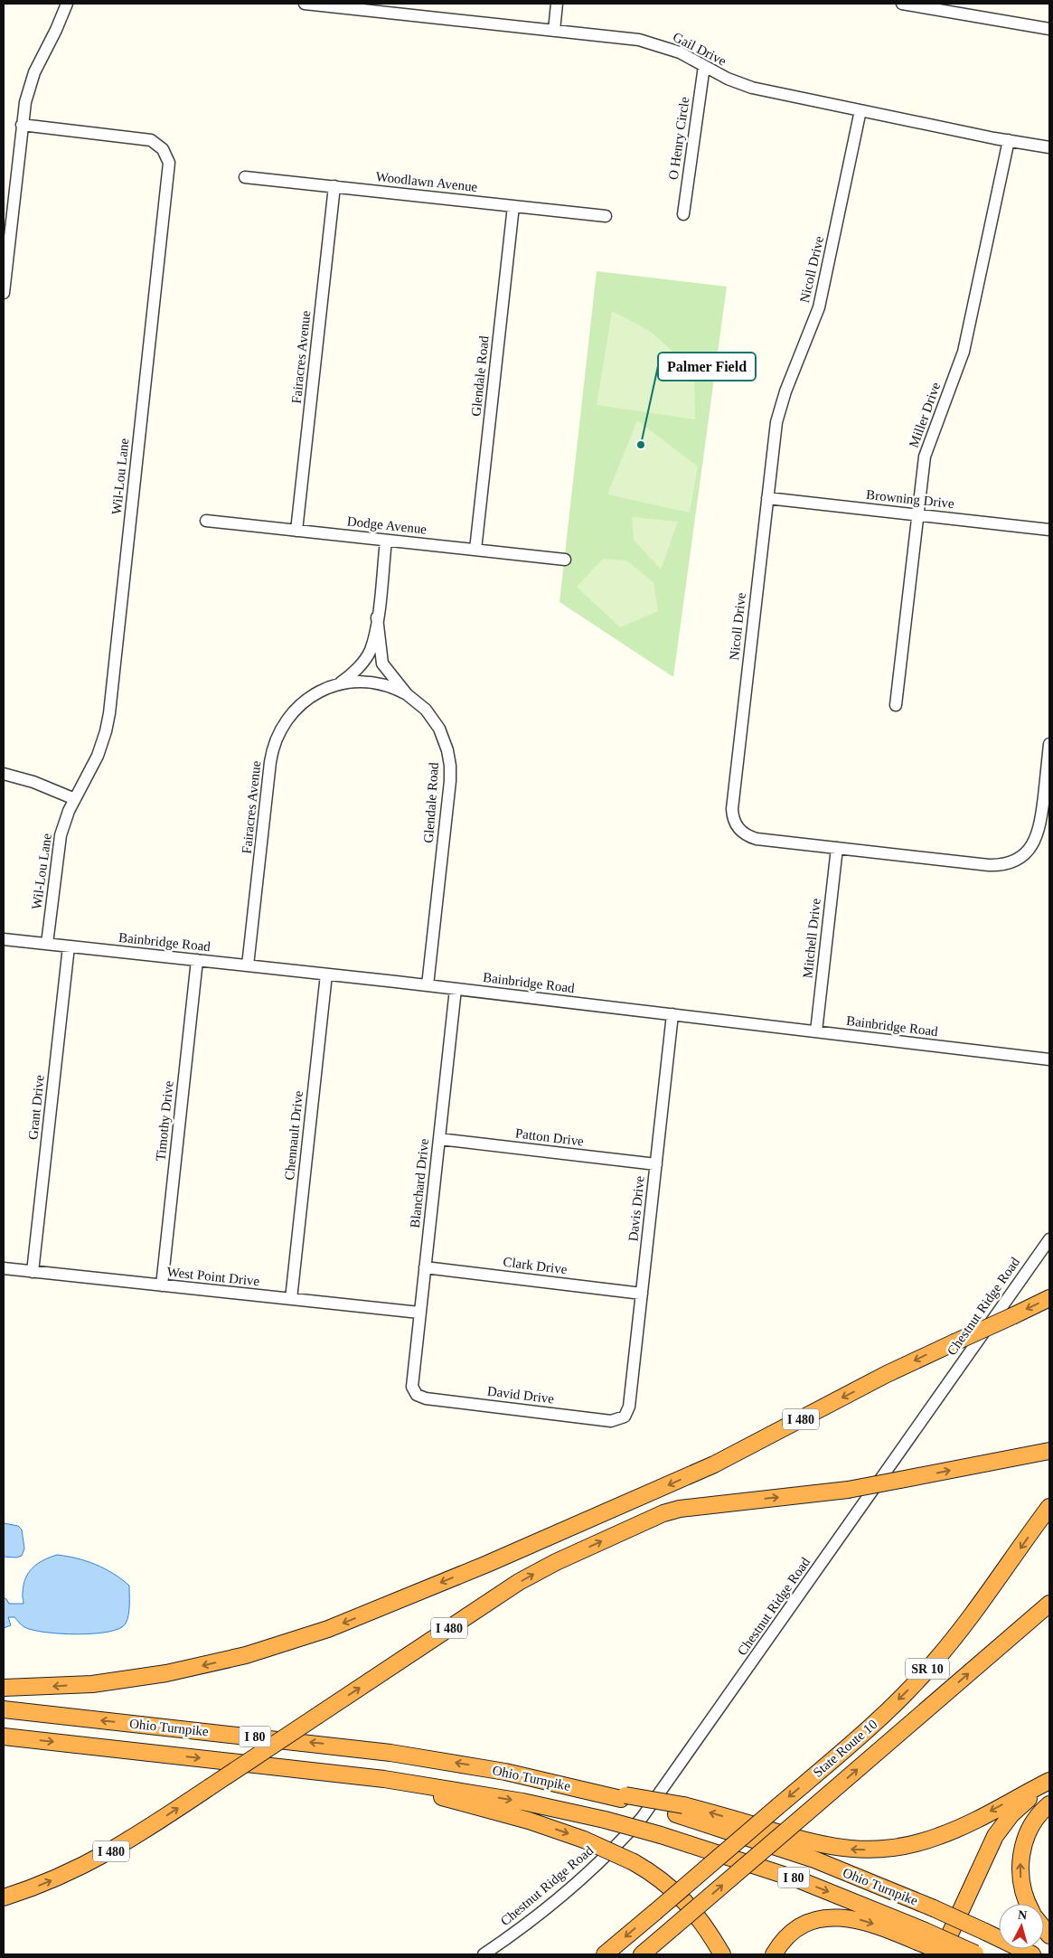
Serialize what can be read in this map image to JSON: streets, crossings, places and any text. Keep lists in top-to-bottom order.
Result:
{
  "streets": {
    "highway": [
      "I 480",
      "SR 10",
      "Ohio Turnpike",
      "I 80",
      "State Route 10"
    ],
    "street": [
      "Gail Drive",
      "O Henry Circle",
      "Woodlawn Avenue",
      "Nicoll Drive",
      "Fairacres Avenue",
      "Glendale Road",
      "Miller Drive",
      "Wil-Lou Lane",
      "Browning Drive",
      "Dodge Avenue",
      "Mitchell Drive",
      "Bainbridge Road",
      "Grant Drive",
      "Timothy Drive",
      "Chennault Drive",
      "Patton Drive",
      "Blanchard Drive",
      "Davis Drive",
      "Clark Drive",
      "West Point Drive",
      "Chestnut Ridge Road",
      "David Drive"
    ]
  },
  "crossings": [
    ["Gail Drive", "O Henry Circle"],
    ["Gail Drive", "Nicoll Drive"],
    ["Gail Drive", "Miller Drive"],
    ["Woodlawn Avenue", "Fairacres Avenue"],
    ["Woodlawn Avenue", "Glendale Road"],
    ["Nicoll Drive", "Browning Drive"],
    ["Nicoll Drive", "Mitchell Drive"],
    ["Fairacres Avenue", "Glendale Road"],
    ["Fairacres Avenue", "Dodge Avenue"],
    ["Fairacres Avenue", "Bainbridge Road"],
    ["Glendale Road", "Dodge Avenue"],
    ["Glendale Road", "Bainbridge Road"],
    ["Miller Drive", "Browning Drive"],
    ["Wil-Lou Lane", "Bainbridge Road"],
    ["Mitchell Drive", "Bainbridge Road"],
    ["Bainbridge Road", "Grant Drive"],
    ["Bainbridge Road", "Timothy Drive"],
    ["Bainbridge Road", "Chennault Drive"],
    ["Bainbridge Road", "Blanchard Drive"],
    ["Bainbridge Road", "Davis Drive"],
    ["Grant Drive", "West Point Drive"],
    ["Timothy Drive", "West Point Drive"],
    ["Chennault Drive", "West Point Drive"],
    ["Patton Drive", "Blanchard Drive"],
    ["Patton Drive", "Davis Drive"],
    ["Blanchard Drive", "Clark Drive"],
    ["Blanchard Drive", "West Point Drive"],
    ["Blanchard Drive", "David Drive"],
    ["Davis Drive", "Clark Drive"],
    ["Davis Drive", "David Drive"]
  ],
  "places": ["Palmer Field"],
  "north": "top"
}
